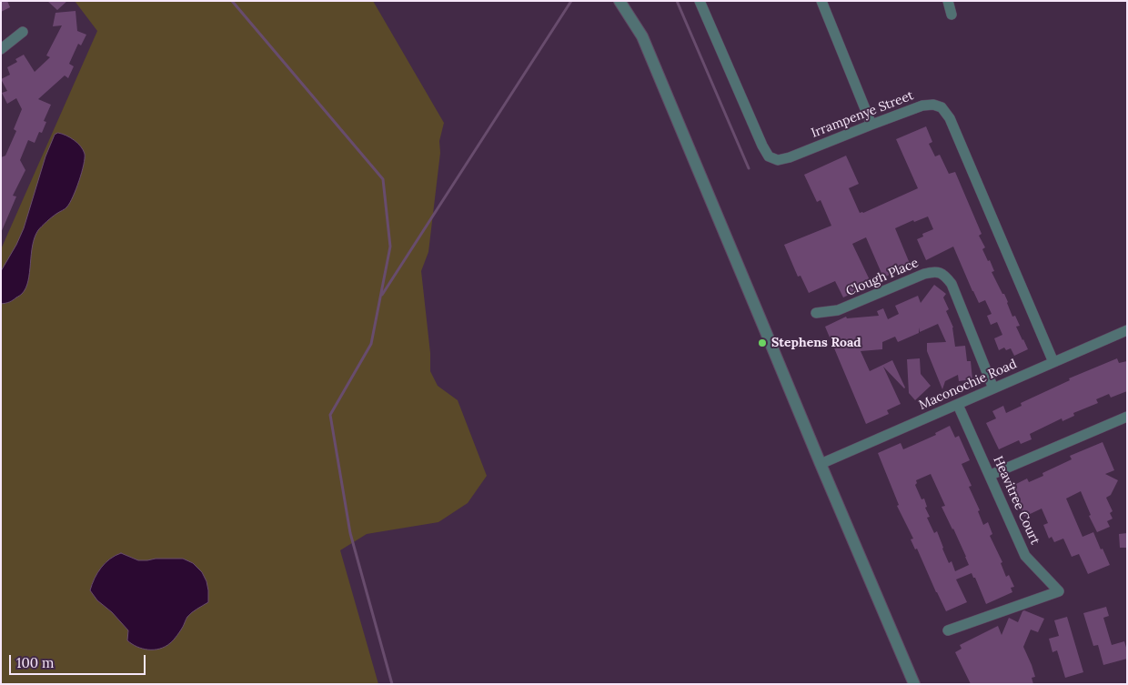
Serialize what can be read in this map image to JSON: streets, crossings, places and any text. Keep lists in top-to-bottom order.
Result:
{
  "streets": {
    "street": [
      "Irrampenye Street",
      "Clough Place",
      "Maconochie Road",
      "Heavitree Court"
    ]
  },
  "crossings": [
    ["Irrampenye Street", "Maconochie Road"],
    ["Clough Place", "Maconochie Road"],
    ["Maconochie Road", "Heavitree Court"]
  ],
  "places": ["Stephens Road"],
  "scale_bar": "100 m"
}
